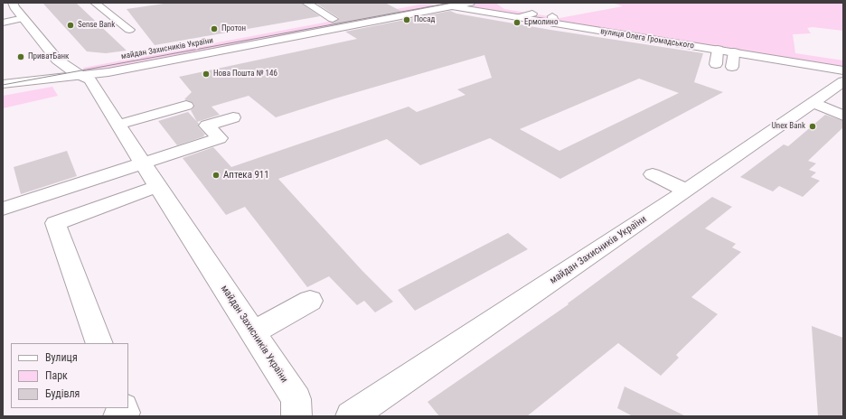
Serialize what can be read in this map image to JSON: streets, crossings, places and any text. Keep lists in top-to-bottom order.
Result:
{
  "streets": {
    "main road": ["вулиця Олега Громадського", "майдан Захисників України"]
  },
  "crossings": [
    ["вулиця Олега Громадського", "майдан Захисників України"]
  ],
  "places": [
    "Посад",
    "Ермолино",
    "Sense Bank",
    "Протон",
    "ПриватБанк",
    "Нова Пошта № 146",
    "Unex Bank",
    "Аптека 911"
  ],
  "legend": ["Вулиця", "Парк", "Будівля"]
}
